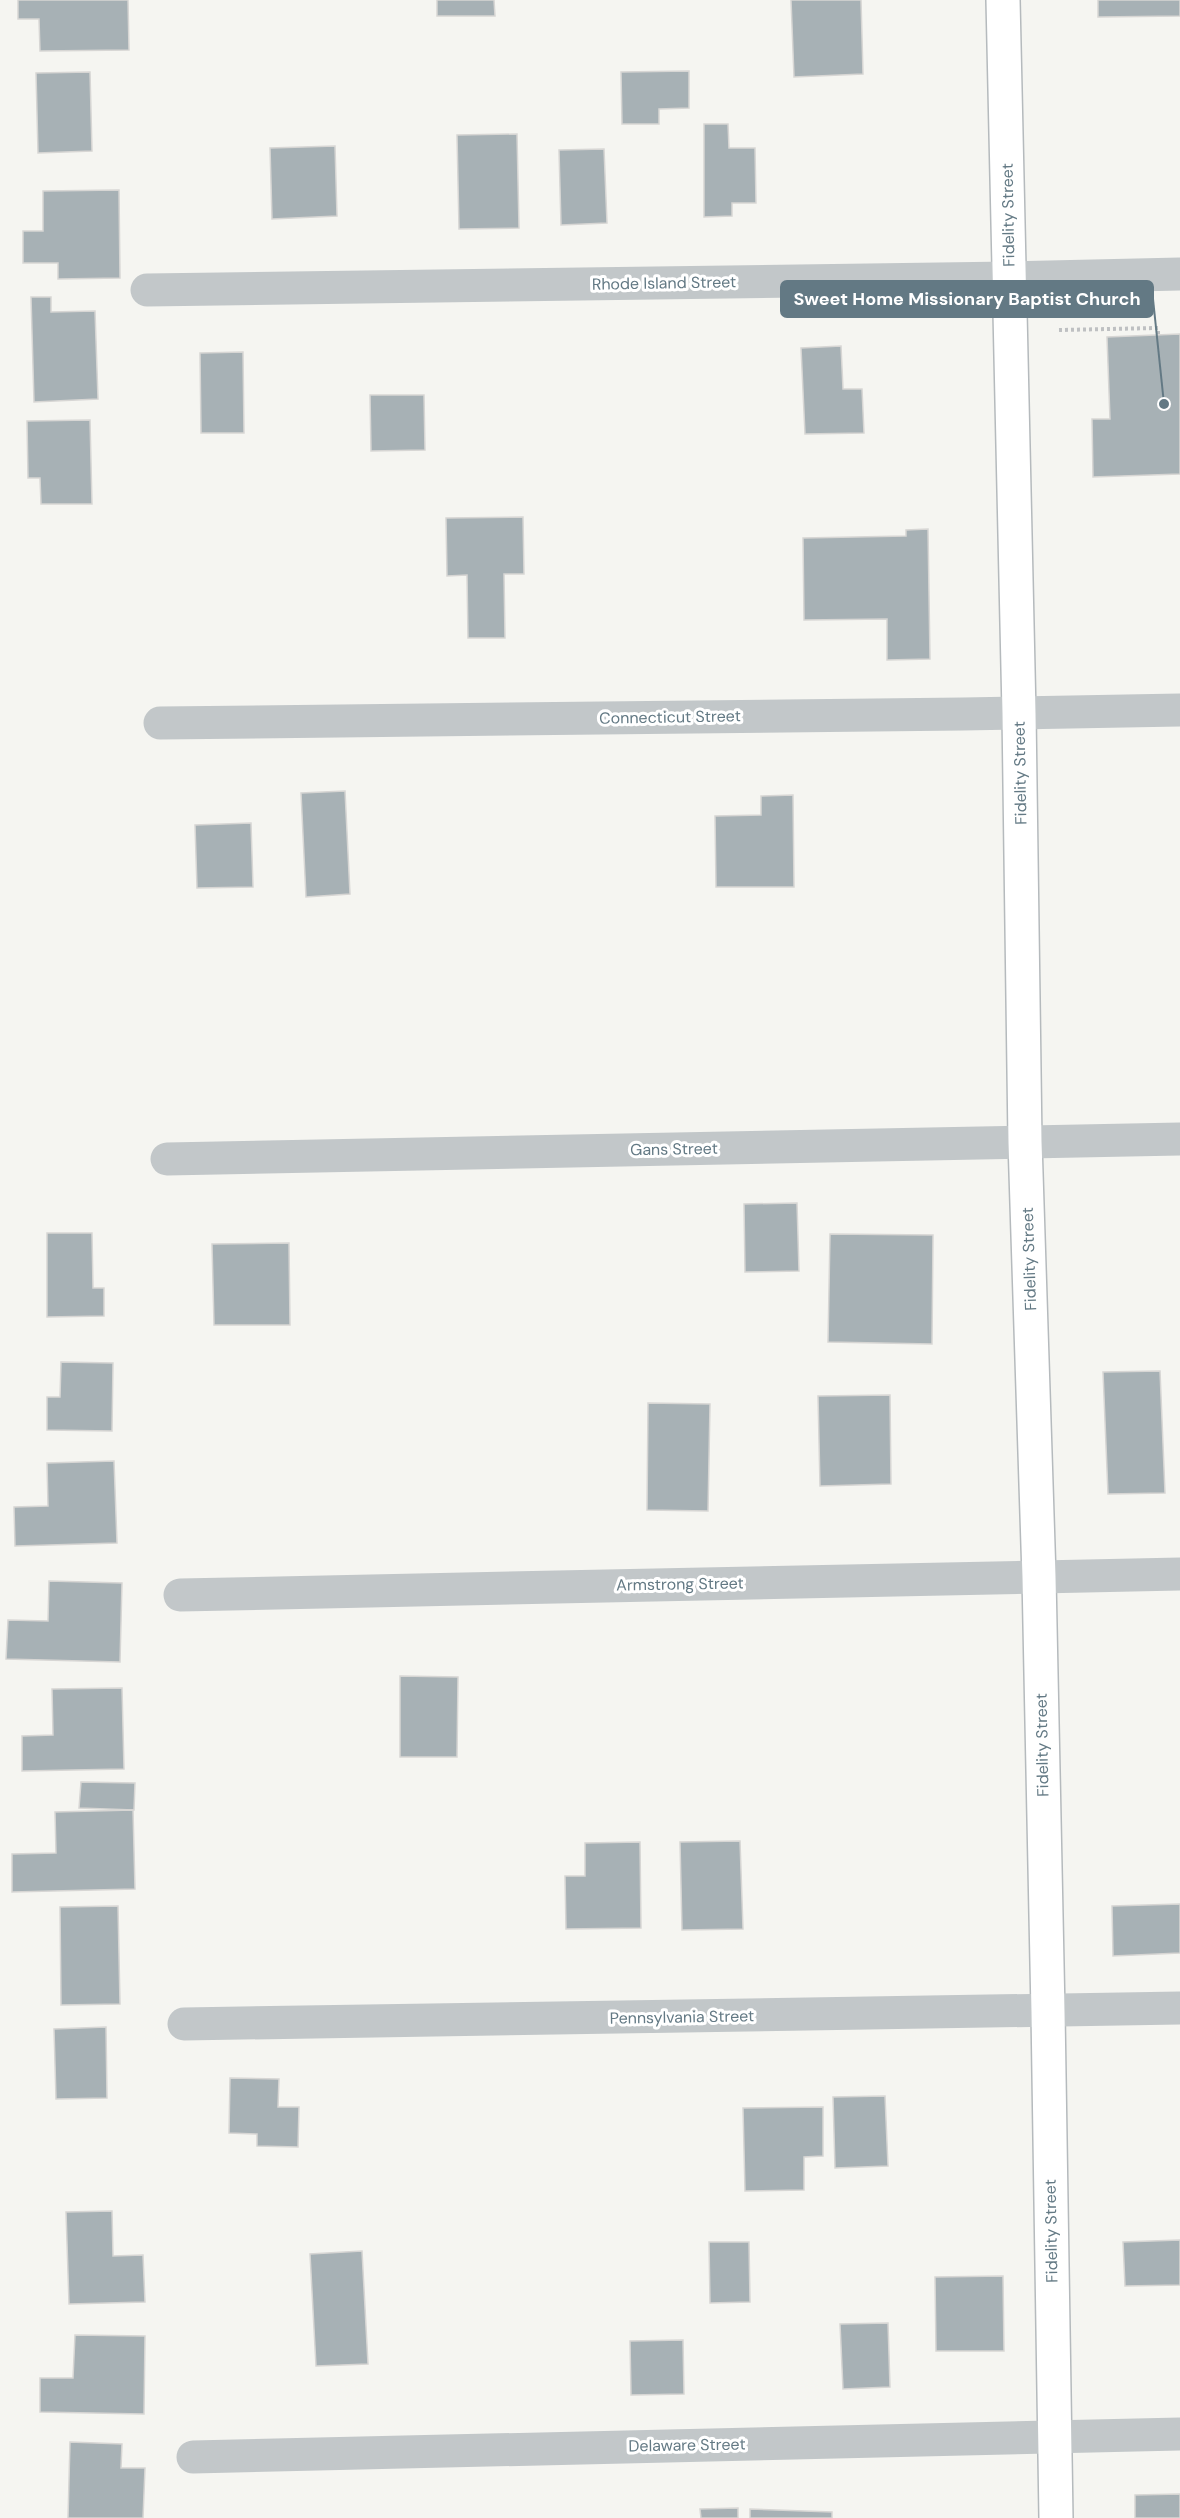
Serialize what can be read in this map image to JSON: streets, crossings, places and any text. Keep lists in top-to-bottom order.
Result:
{
  "streets": {
    "main road": ["Fidelity Street"],
    "street": [
      "Rhode Island Street",
      "Connecticut Street",
      "Gans Street",
      "Armstrong Street",
      "Pennsylvania Street",
      "Delaware Street"
    ]
  },
  "crossings": [
    ["Fidelity Street", "Rhode Island Street"],
    ["Fidelity Street", "Connecticut Street"],
    ["Fidelity Street", "Gans Street"],
    ["Fidelity Street", "Armstrong Street"],
    ["Fidelity Street", "Pennsylvania Street"],
    ["Fidelity Street", "Delaware Street"]
  ],
  "places": ["Sweet Home Missionary Baptist Church"]
}
